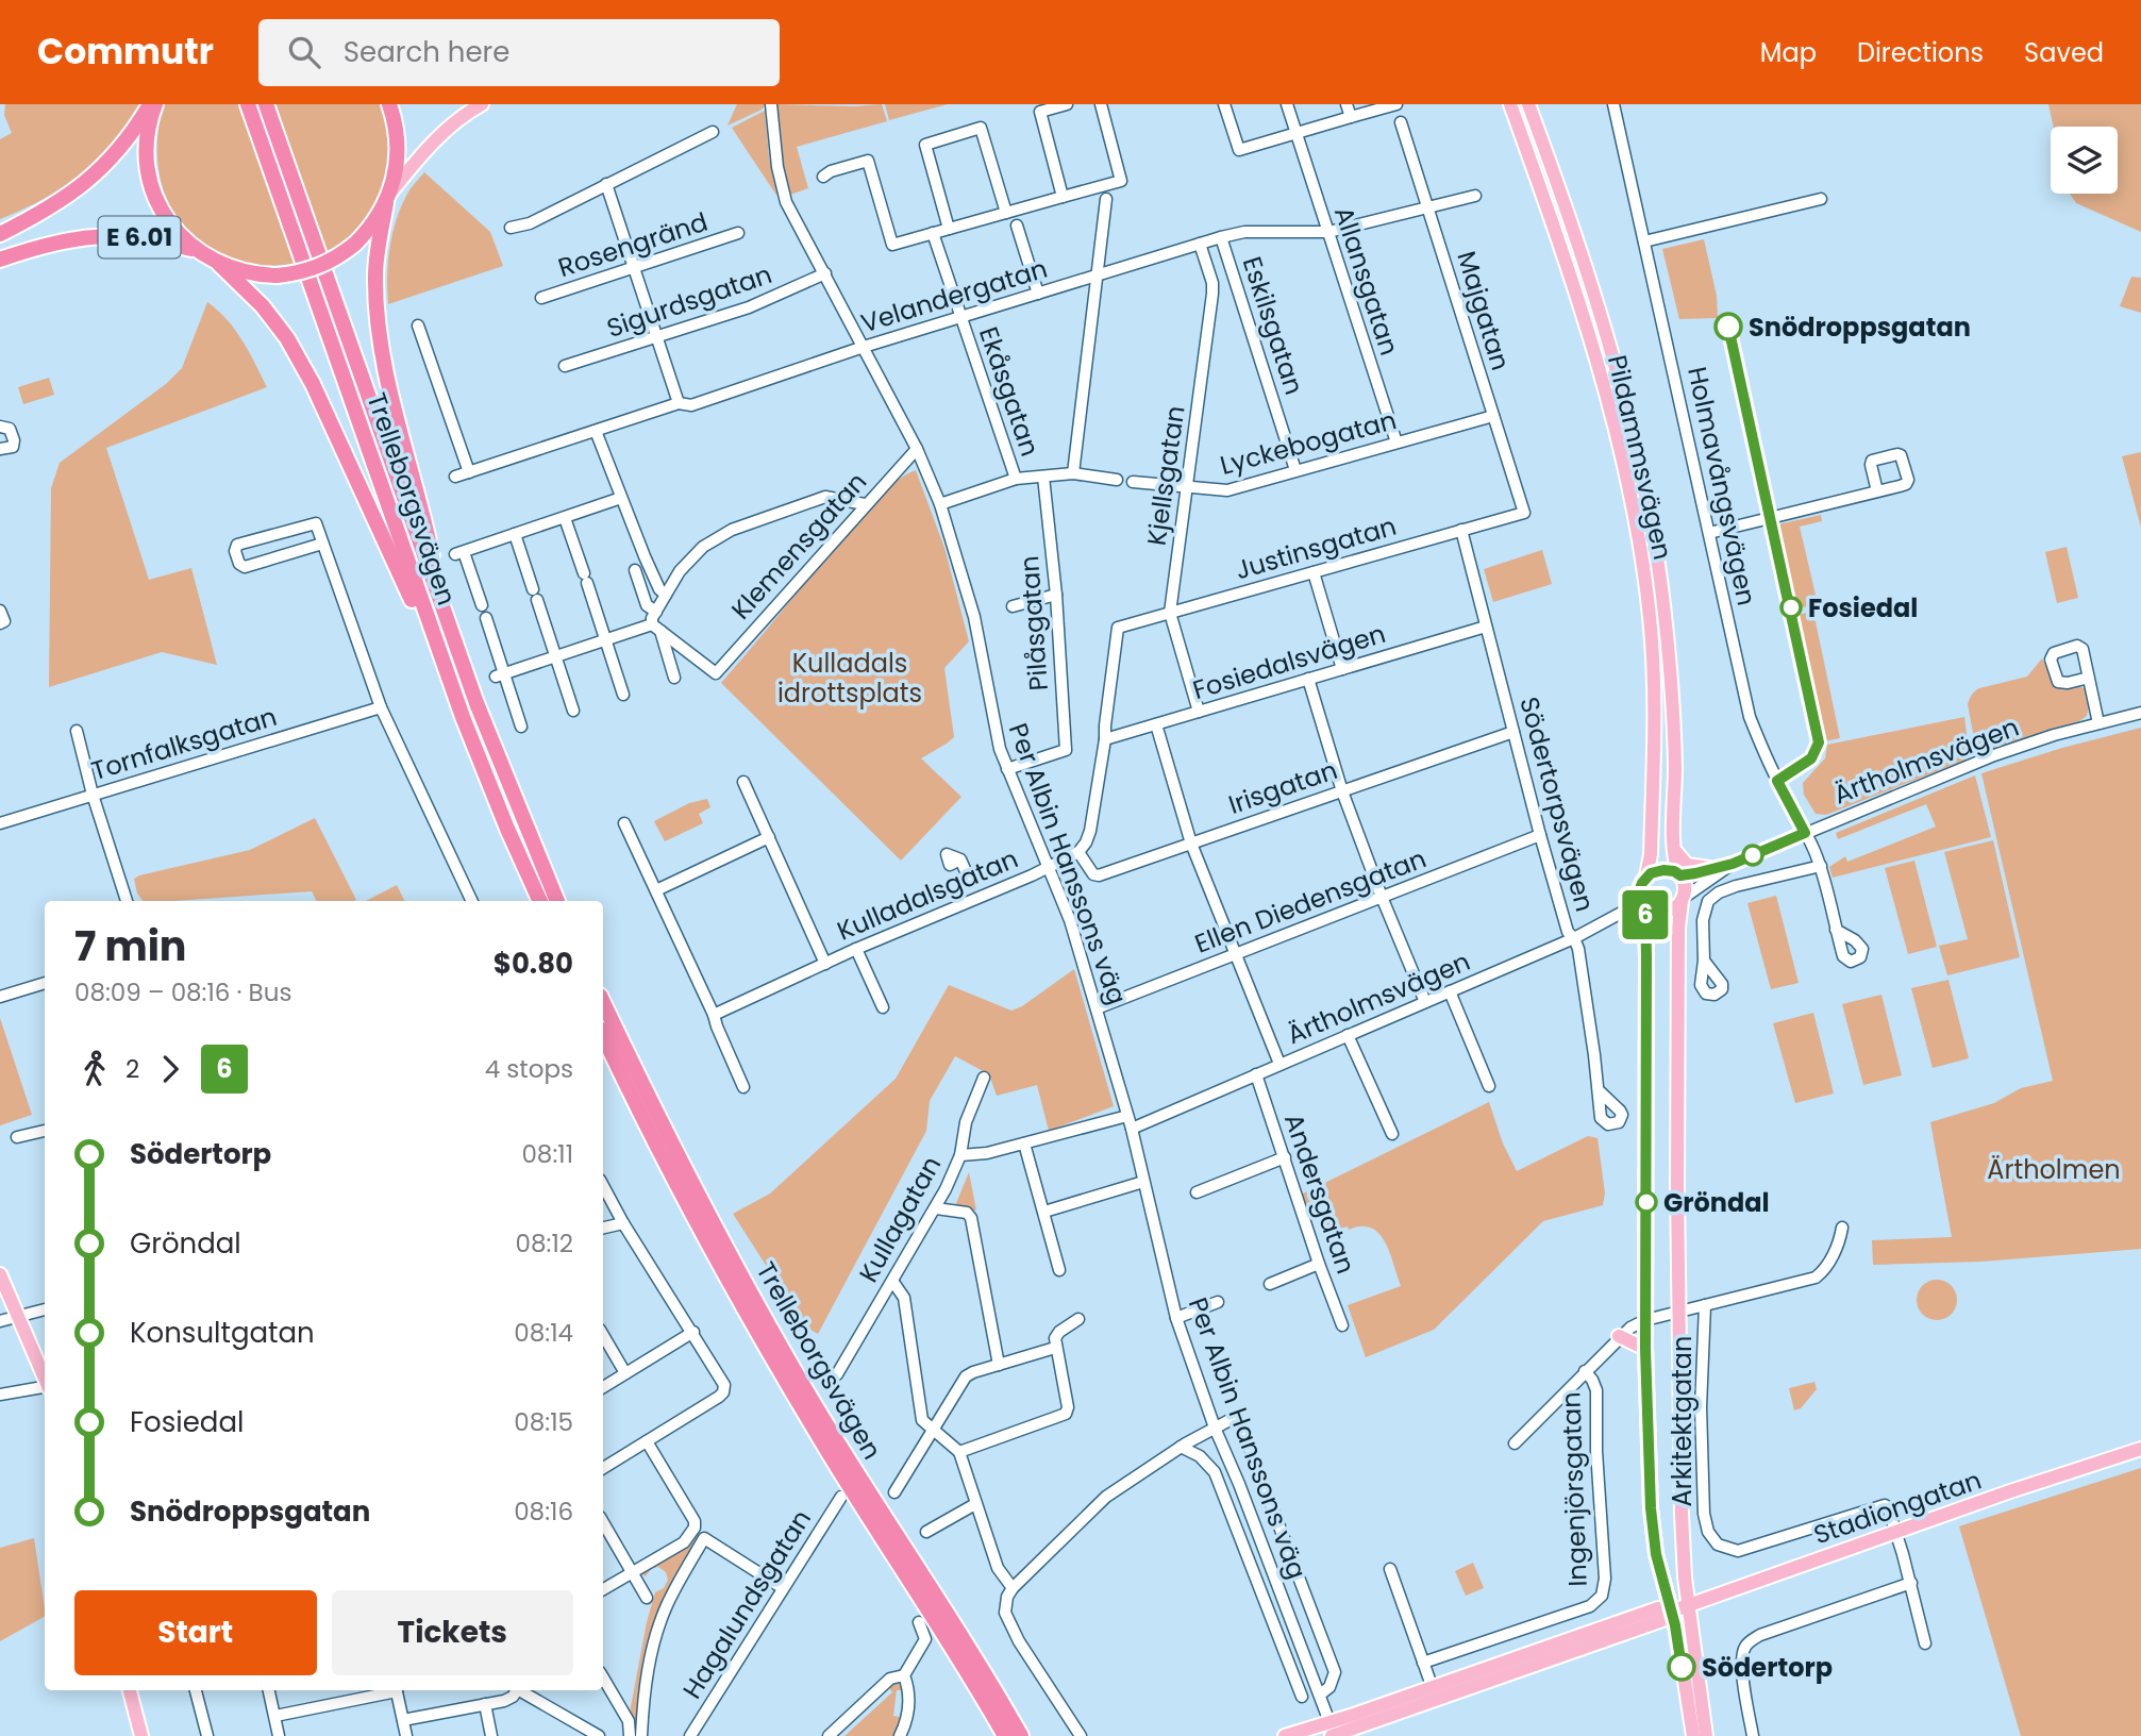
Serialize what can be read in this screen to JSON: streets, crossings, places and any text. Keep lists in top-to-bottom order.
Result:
{
  "streets": {
    "highway": ["E 6.01", "Trelleborgsvägen"],
    "main road": ["Pildammsvägen", "Ärtholmsvägen", "Stadiongatan"],
    "street": [
      "Rosengränd",
      "Allansgatan",
      "Velandergatan",
      "Sigurdsgatan",
      "Majgatan",
      "Eskilsgatan",
      "Ekåsgatan",
      "Lyckebogatan",
      "Kjellsgatan",
      "Holmavångsvägen",
      "Klemensgatan",
      "Justinsgatan",
      "Pilåsgatan",
      "Fosiedalsvägen",
      "Tornfalksgatan",
      "Irisgatan",
      "Södertorpsvägen",
      "Per Albin Hanssons väg",
      "Kulladalsgatan",
      "Ellen Diedensgatan",
      "Andersgatan",
      "Kullagatan",
      "Arkitektgatan",
      "Ingenjörsgatan",
      "Hagalundsgatan"
    ]
  },
  "crossings": [
    ["Allansgatan", "Velandergatan"],
    ["Allansgatan", "Lyckebogatan"],
    ["Velandergatan", "Majgatan"],
    ["Velandergatan", "Eskilsgatan"],
    ["Velandergatan", "Ekåsgatan"],
    ["Velandergatan", "Kjellsgatan"],
    ["Velandergatan", "Per Albin Hanssons väg"],
    ["Sigurdsgatan", "Per Albin Hanssons väg"],
    ["Majgatan", "Lyckebogatan"],
    ["Majgatan", "Justinsgatan"],
    ["Eskilsgatan", "Lyckebogatan"],
    ["Lyckebogatan", "Kjellsgatan"],
    ["Pildammsvägen", "Ärtholmsvägen"],
    ["Kjellsgatan", "Justinsgatan"],
    ["Kjellsgatan", "Fosiedalsvägen"],
    ["Holmavångsvägen", "Ärtholmsvägen"],
    ["Klemensgatan", "Per Albin Hanssons väg"],
    ["Justinsgatan", "Fosiedalsvägen"],
    ["Justinsgatan", "Södertorpsvägen"],
    ["Pilåsgatan", "Per Albin Hanssons väg"],
    ["Fosiedalsvägen", "Södertorpsvägen"],
    ["Ärtholmsvägen", "Södertorpsvägen"],
    ["Ärtholmsvägen", "Per Albin Hanssons väg"],
    ["Ärtholmsvägen", "Andersgatan"],
    ["Irisgatan", "Södertorpsvägen"],
    ["Irisgatan", "Kulladalsgatan"],
    ["Södertorpsvägen", "Ellen Diedensgatan"],
    ["Per Albin Hanssons väg", "Kulladalsgatan"],
    ["Per Albin Hanssons väg", "Ellen Diedensgatan"],
    ["Per Albin Hanssons väg", "Stadiongatan"],
    ["Arkitektgatan", "Stadiongatan"]
  ],
  "parks": ["Kulladals idrottsplats", "Ärtholmen"],
  "places": [
    "Snödroppsgatan",
    "Fosiedal",
    "Gröndal",
    "Södertorp"
  ],
  "lines": ["bus line 6"],
  "page": {
    "header": "Commutr",
    "search": "Search here",
    "nav": ["Map", "Directions", "Saved"],
    "on_map": "6",
    "heading": ["7 min", "08:09 – 08:16 · Bus", "$0.80"],
    "legs": ["2", "6", "4 stops"],
    "list": [
      {
        "name": "Södertorp",
        "value": "08:11"
      },
      {
        "name": "Gröndal",
        "value": "08:12"
      },
      {
        "name": "Konsultgatan",
        "value": "08:14"
      },
      {
        "name": "Fosiedal",
        "value": "08:15"
      },
      {
        "name": "Snödroppsgatan",
        "value": "08:16"
      }
    ],
    "buttons": ["Start", "Tickets"]
  }
}
